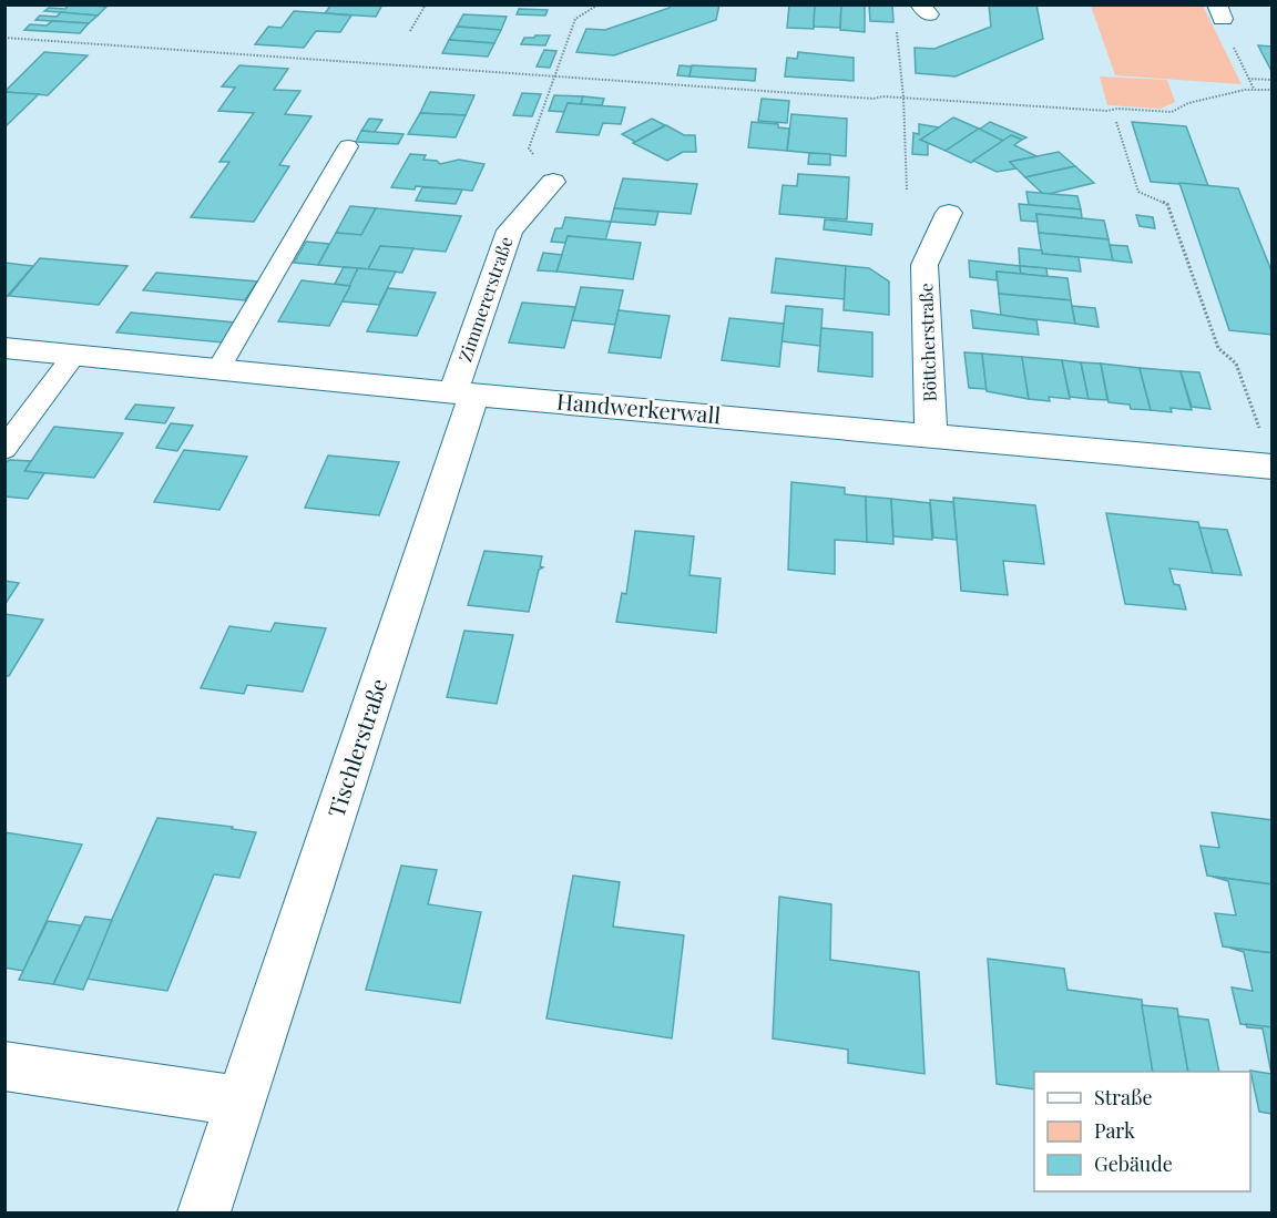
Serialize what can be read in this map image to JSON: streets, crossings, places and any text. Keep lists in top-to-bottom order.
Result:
{
  "streets": {
    "street": [
      "Zimmererstraße",
      "Böttcherstraße",
      "Handwerkerwall",
      "Tischlerstraße"
    ]
  },
  "crossings": [
    ["Zimmererstraße", "Handwerkerwall"],
    ["Zimmererstraße", "Tischlerstraße"],
    ["Böttcherstraße", "Handwerkerwall"],
    ["Handwerkerwall", "Tischlerstraße"]
  ],
  "legend": ["Straße", "Park", "Gebäude"]
}
